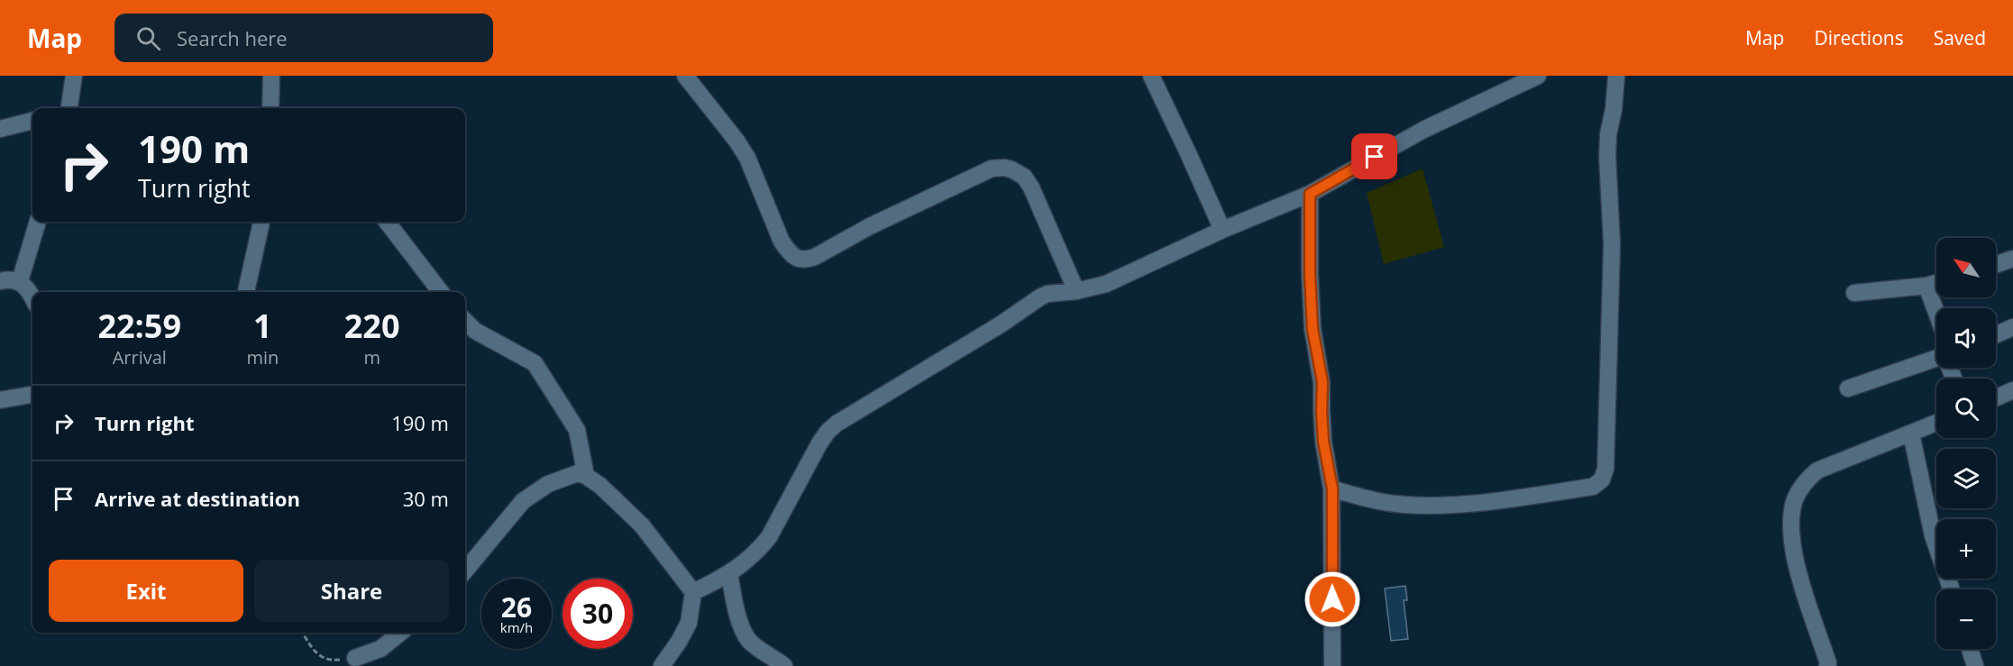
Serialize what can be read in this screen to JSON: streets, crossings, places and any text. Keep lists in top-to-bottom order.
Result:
{
  "north": "top left",
  "page": {
    "header": "Map",
    "search": "Search here",
    "nav": ["Map", "Directions", "Saved"],
    "turn": ["190 m", "Turn right"],
    "map_buttons": ["+", "−"],
    "eta": [
      "22:59",
      "Arrival",
      "1",
      "min",
      "220",
      "m"
    ],
    "list": [
      {
        "name": "Turn right",
        "value": "190 m"
      },
      {
        "name": "Arrive at destination",
        "value": "30 m"
      }
    ],
    "buttons": ["Exit", "Share"],
    "speed": "26 km/h",
    "limit": "30"
  }
}
